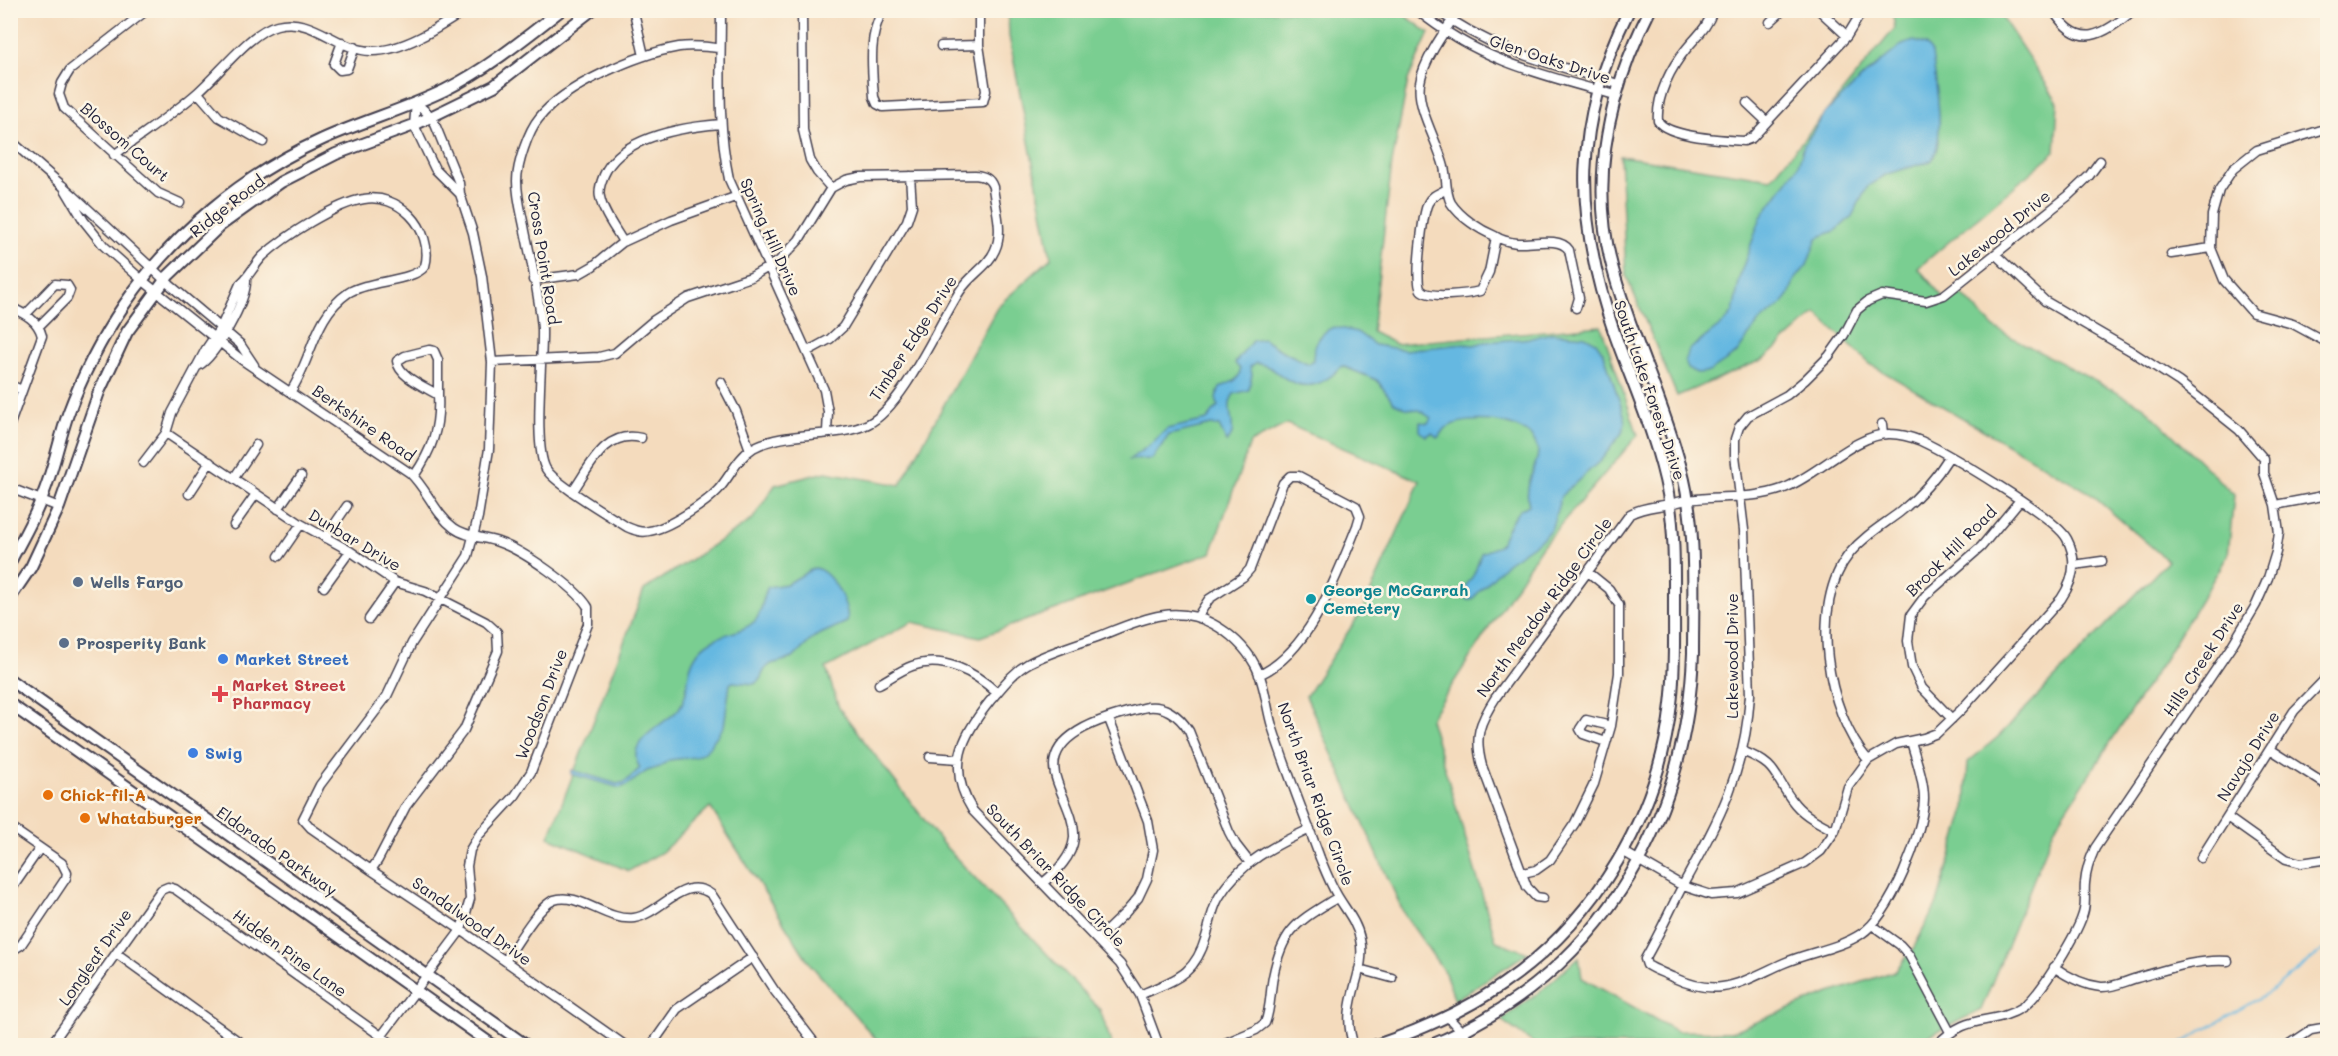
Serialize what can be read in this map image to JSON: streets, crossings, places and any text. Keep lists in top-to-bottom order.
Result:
{
  "streets": {
    "main road": ["Ridge Road", "South Lake Forest Drive", "Eldorado Parkway"],
    "street": [
      "Glen Oaks Drive",
      "Blossom Court",
      "Lakewood Drive",
      "Spring Hill Drive",
      "Cross Point Road",
      "Timber Edge Drive",
      "Berkshire Road",
      "Dunbar Drive",
      "Brook Hill Road",
      "North Meadow Ridge Circle",
      "Hills Creek Drive",
      "Woodson Drive",
      "Navajo Drive",
      "North Briar Ridge Circle",
      "South Briar Ridge Circle",
      "Sandalwood Drive",
      "Hidden Pine Lane",
      "Longleaf Drive"
    ]
  },
  "crossings": [
    ["Glen Oaks Drive", "South Lake Forest Drive"],
    ["Ridge Road", "Berkshire Road"],
    ["Lakewood Drive", "North Meadow Ridge Circle"],
    ["Lakewood Drive", "Hills Creek Drive"],
    ["Spring Hill Drive", "Cross Point Road"],
    ["Spring Hill Drive", "Timber Edge Drive"],
    ["Cross Point Road", "Timber Edge Drive"],
    ["South Lake Forest Drive", "North Meadow Ridge Circle"],
    ["Berkshire Road", "Woodson Drive"],
    ["Dunbar Drive", "Sandalwood Drive"],
    ["Woodson Drive", "Eldorado Parkway"],
    ["Woodson Drive", "Sandalwood Drive"],
    ["Woodson Drive", "Hidden Pine Lane"],
    ["North Briar Ridge Circle", "South Briar Ridge Circle"],
    ["Hidden Pine Lane", "Longleaf Drive"]
  ],
  "places": {
    "other": [
      "Wells Fargo",
      "George McGarrah Cemetery",
      "Prosperity Bank",
      "Market Street",
      "Swig",
      "Chick-fil-A",
      "Whataburger"
    ],
    "health": ["Market Street Pharmacy"]
  }
}
